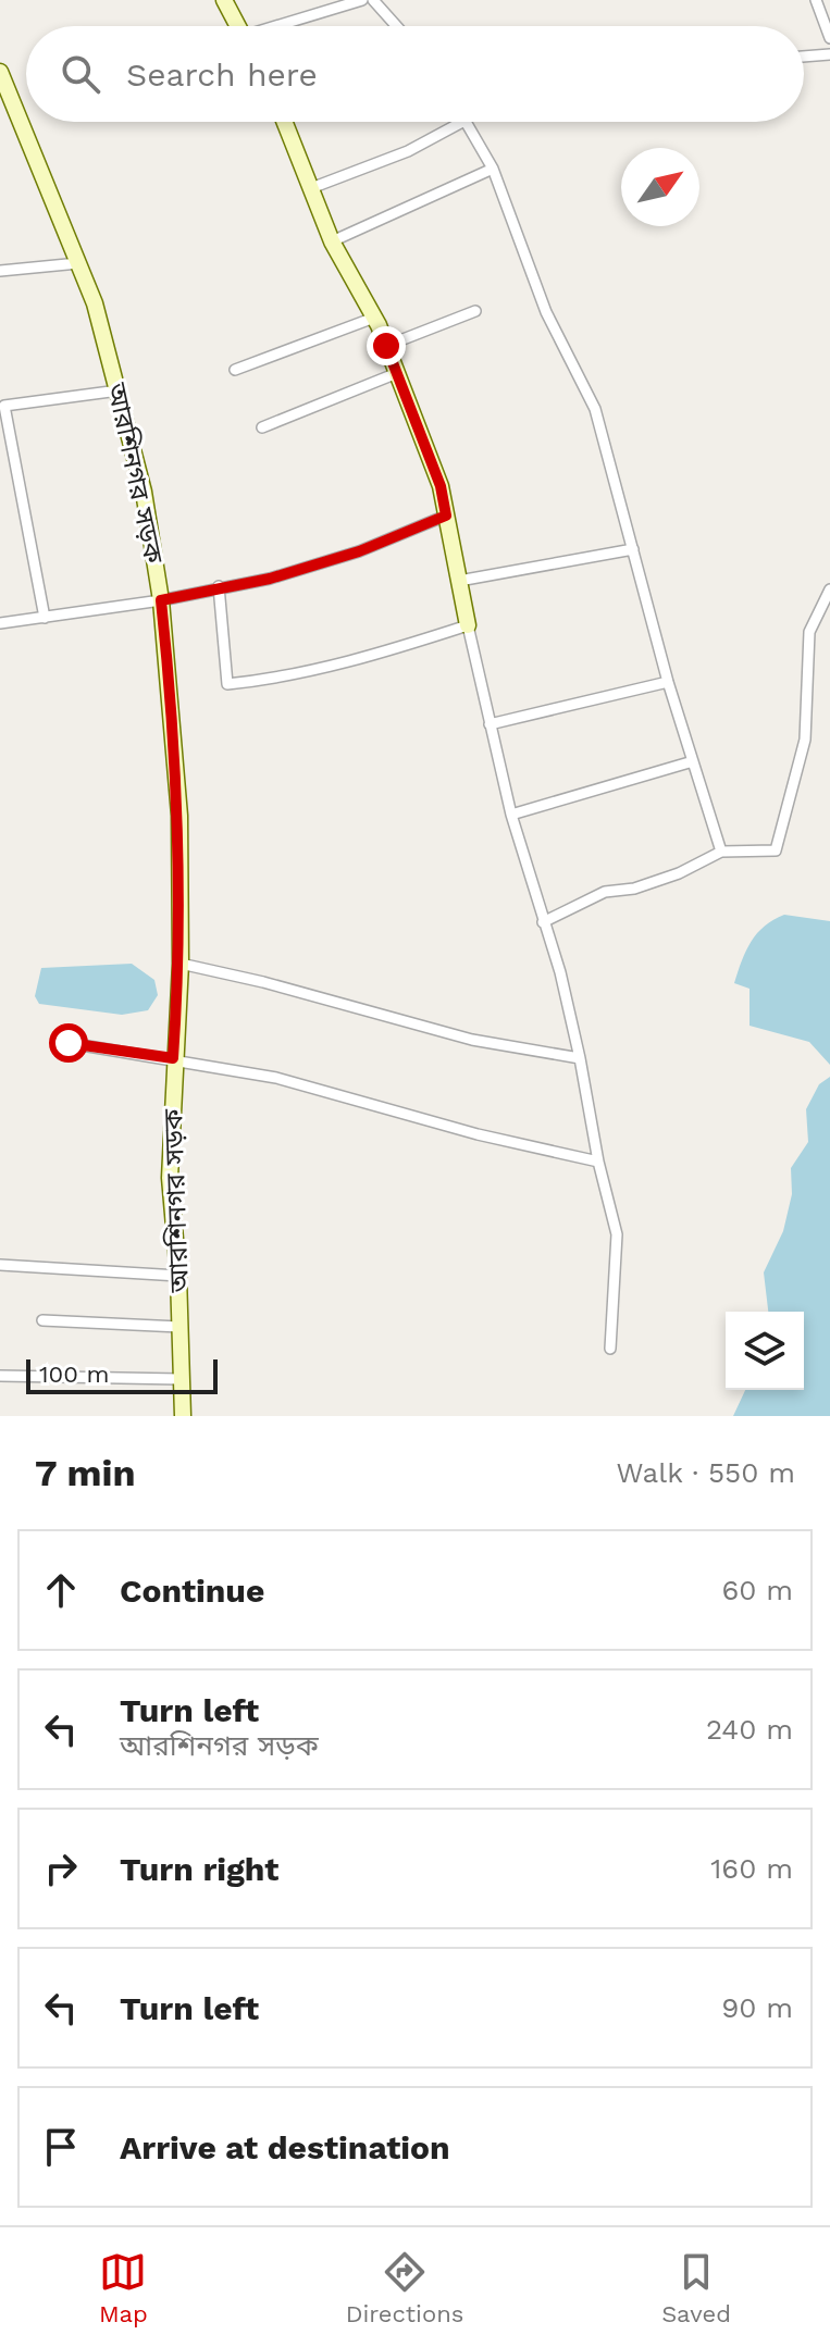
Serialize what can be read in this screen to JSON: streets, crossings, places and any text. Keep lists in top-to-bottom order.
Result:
{
  "streets": {
    "street": ["আরশিনগর সড়ক"]
  },
  "scale_bar": "100 m",
  "north": "top right",
  "page": {
    "search": "Search here",
    "scale": "100 m",
    "heading": ["7 min", "Walk · 550 m"],
    "list": [
      ["Continue", "60 m"],
      ["Turn left", "আরশিনগর সড়ক", "240 m"],
      ["Turn right", "160 m"],
      ["Turn left", "90 m"],
      "Arrive at destination"
    ],
    "nav": ["Map", "Directions", "Saved"]
  }
}
